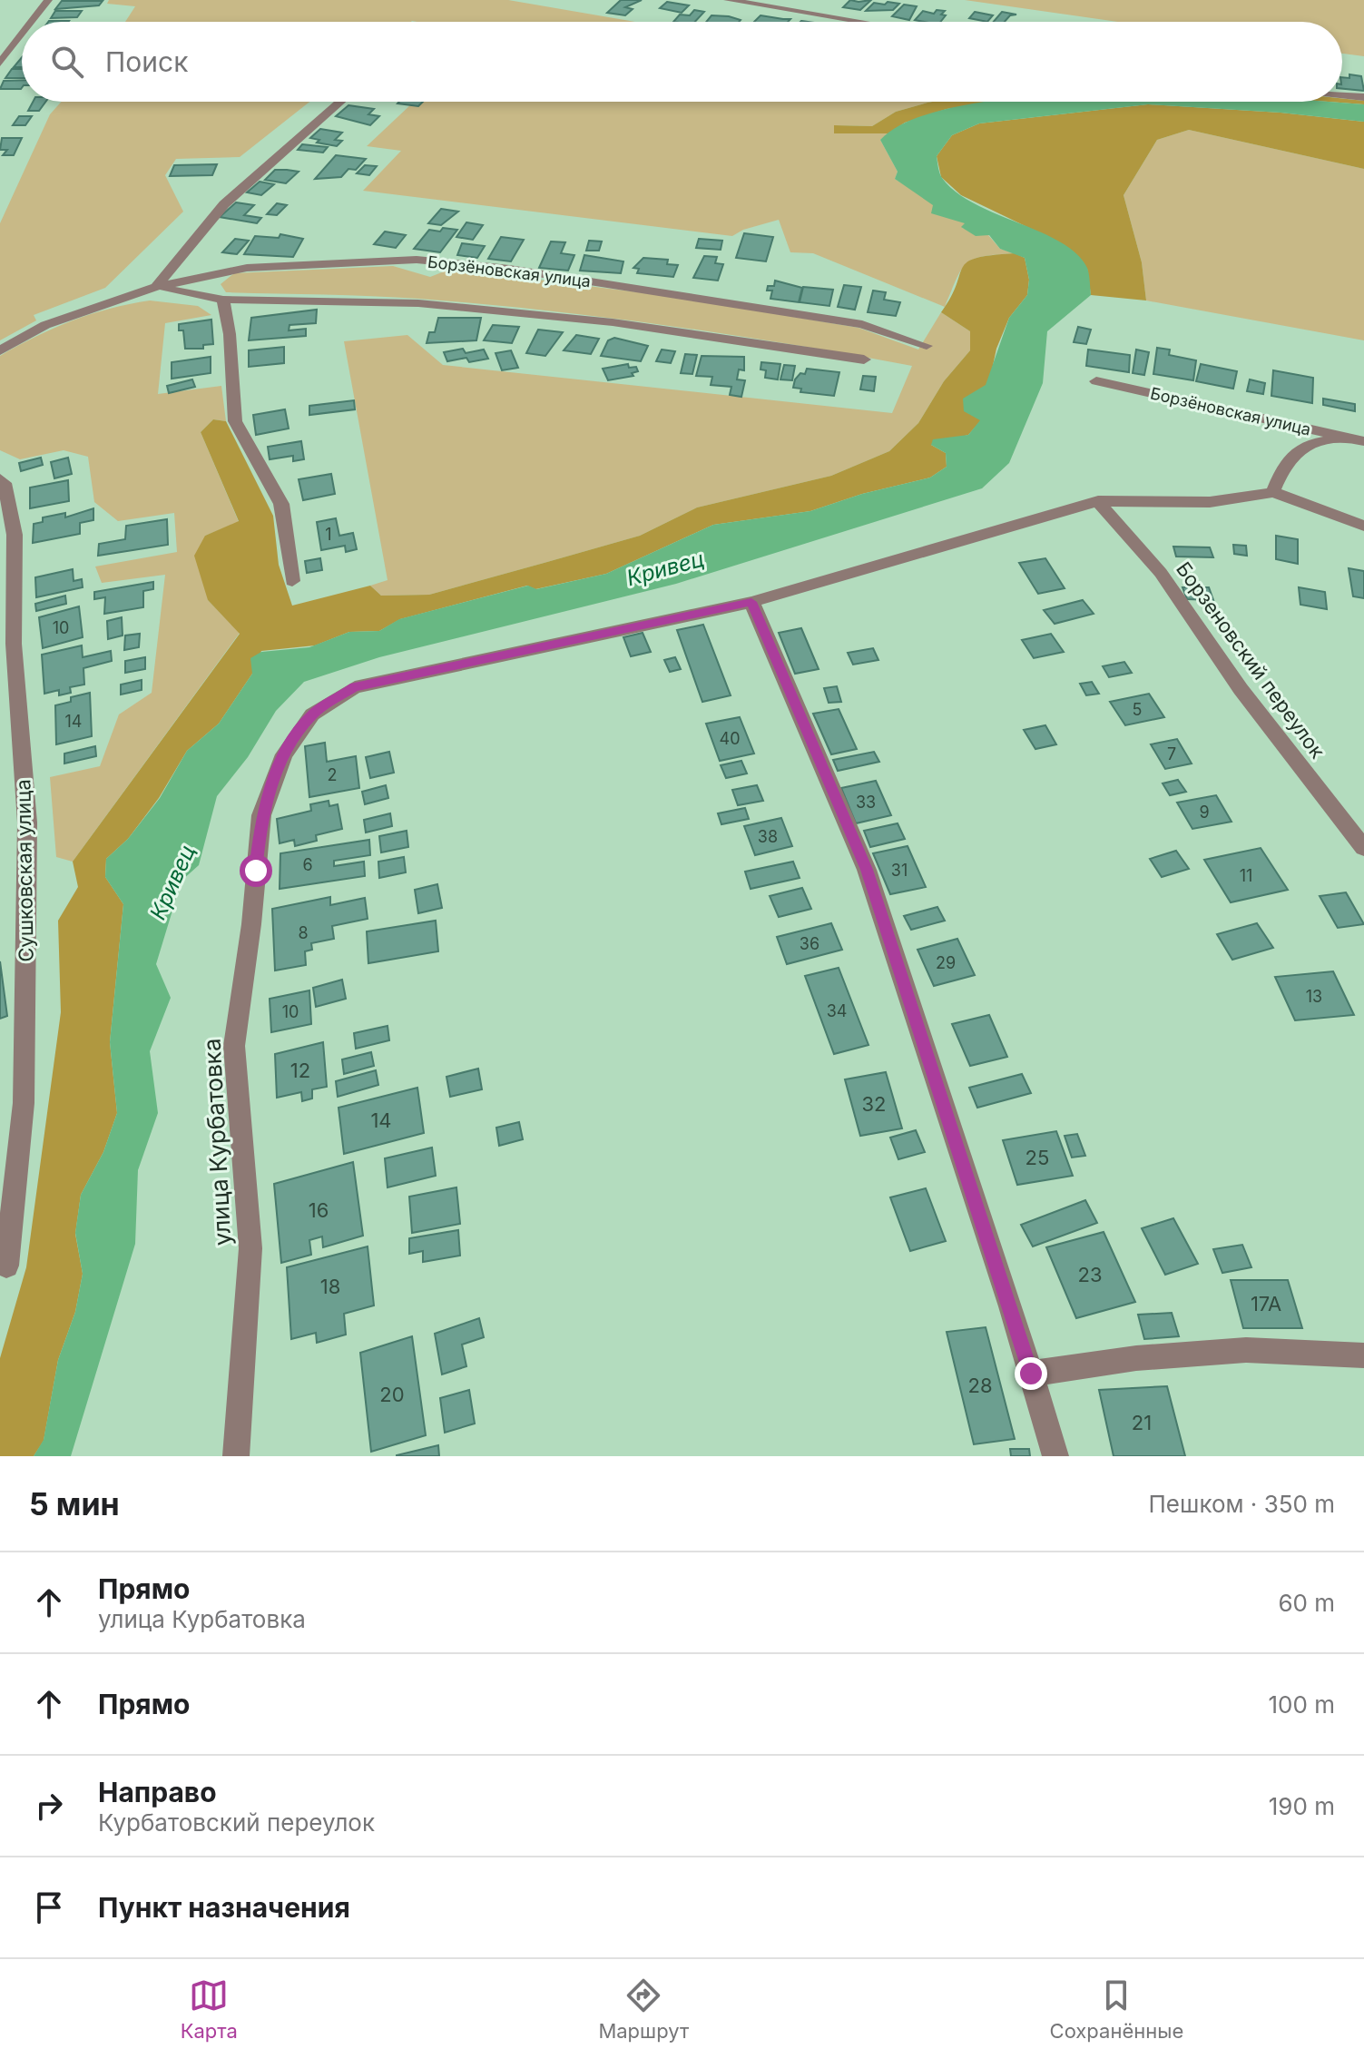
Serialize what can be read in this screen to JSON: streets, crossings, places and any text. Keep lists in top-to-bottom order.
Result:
{
  "streets": {
    "street": [
      "Борзёновская улица",
      "Борзеновский переулок",
      "Сушковская улица",
      "улица Курбатовка"
    ]
  },
  "water": ["Кривец"],
  "house_numbers": [
    "1",
    "10",
    "5",
    "14",
    "40",
    "7",
    "2",
    "33",
    "9",
    "38",
    "6",
    "31",
    "11",
    "8",
    "36",
    "29",
    "13",
    "34",
    "10",
    "12",
    "32",
    "14",
    "25",
    "16",
    "23",
    "18",
    "17А",
    "28",
    "20",
    "21"
  ],
  "page": {
    "search": "Поиск",
    "heading": ["5 мин", "Пешком · 350 m"],
    "list": [
      ["Прямо", "улица Курбатовка", "60 m"],
      ["Прямо", "100 m"],
      ["Направо", "Курбатовский переулок", "190 m"],
      "Пункт назначения"
    ],
    "nav": ["Карта", "Маршрут", "Сохранённые"]
  }
}
